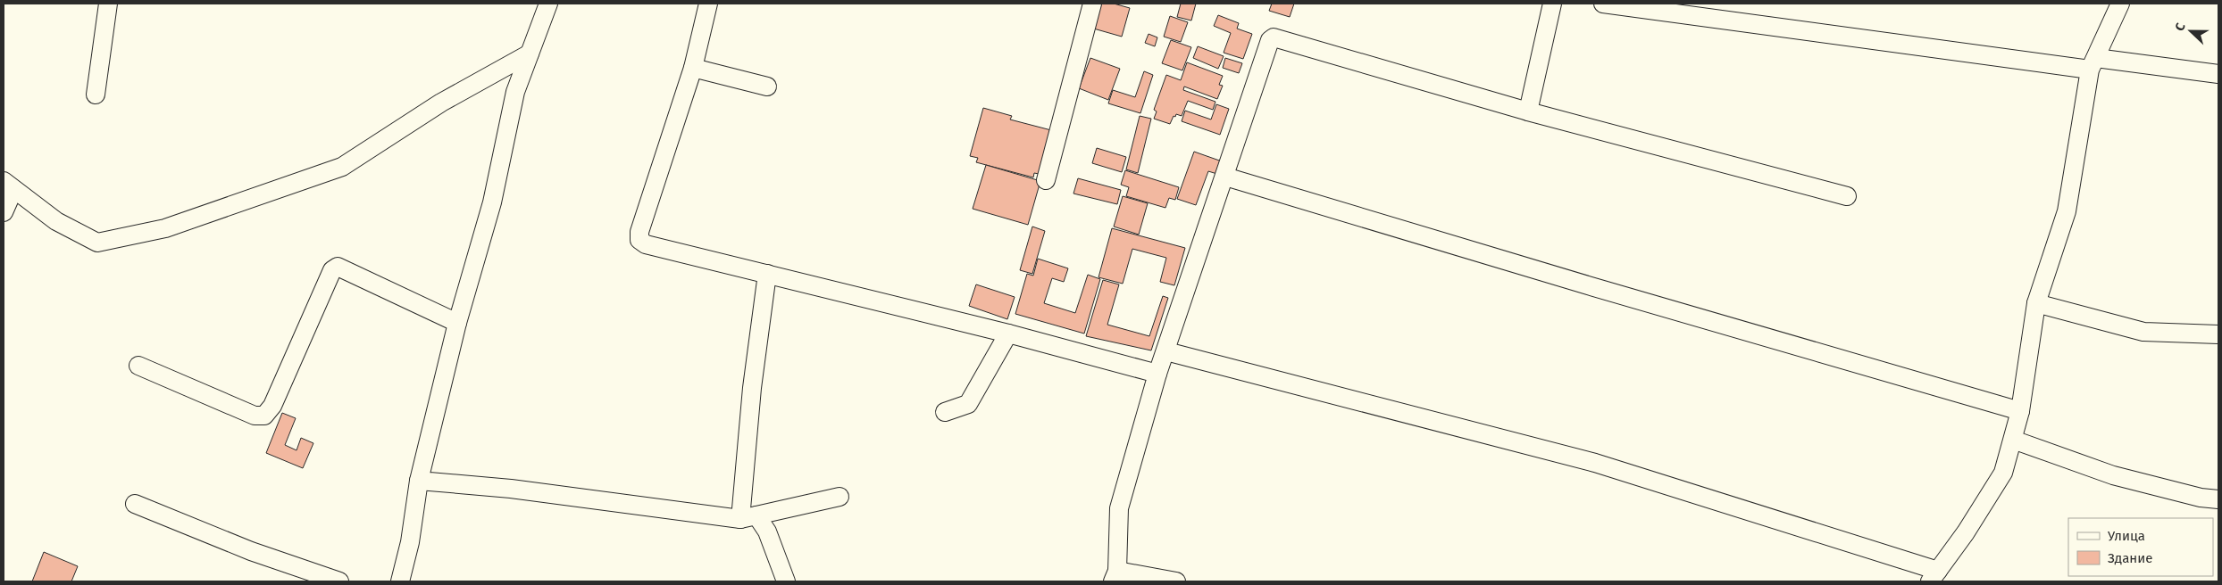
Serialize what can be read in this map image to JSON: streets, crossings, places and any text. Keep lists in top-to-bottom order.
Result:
{
  "legend": ["Улица", "Здание"],
  "north": "left"
}
